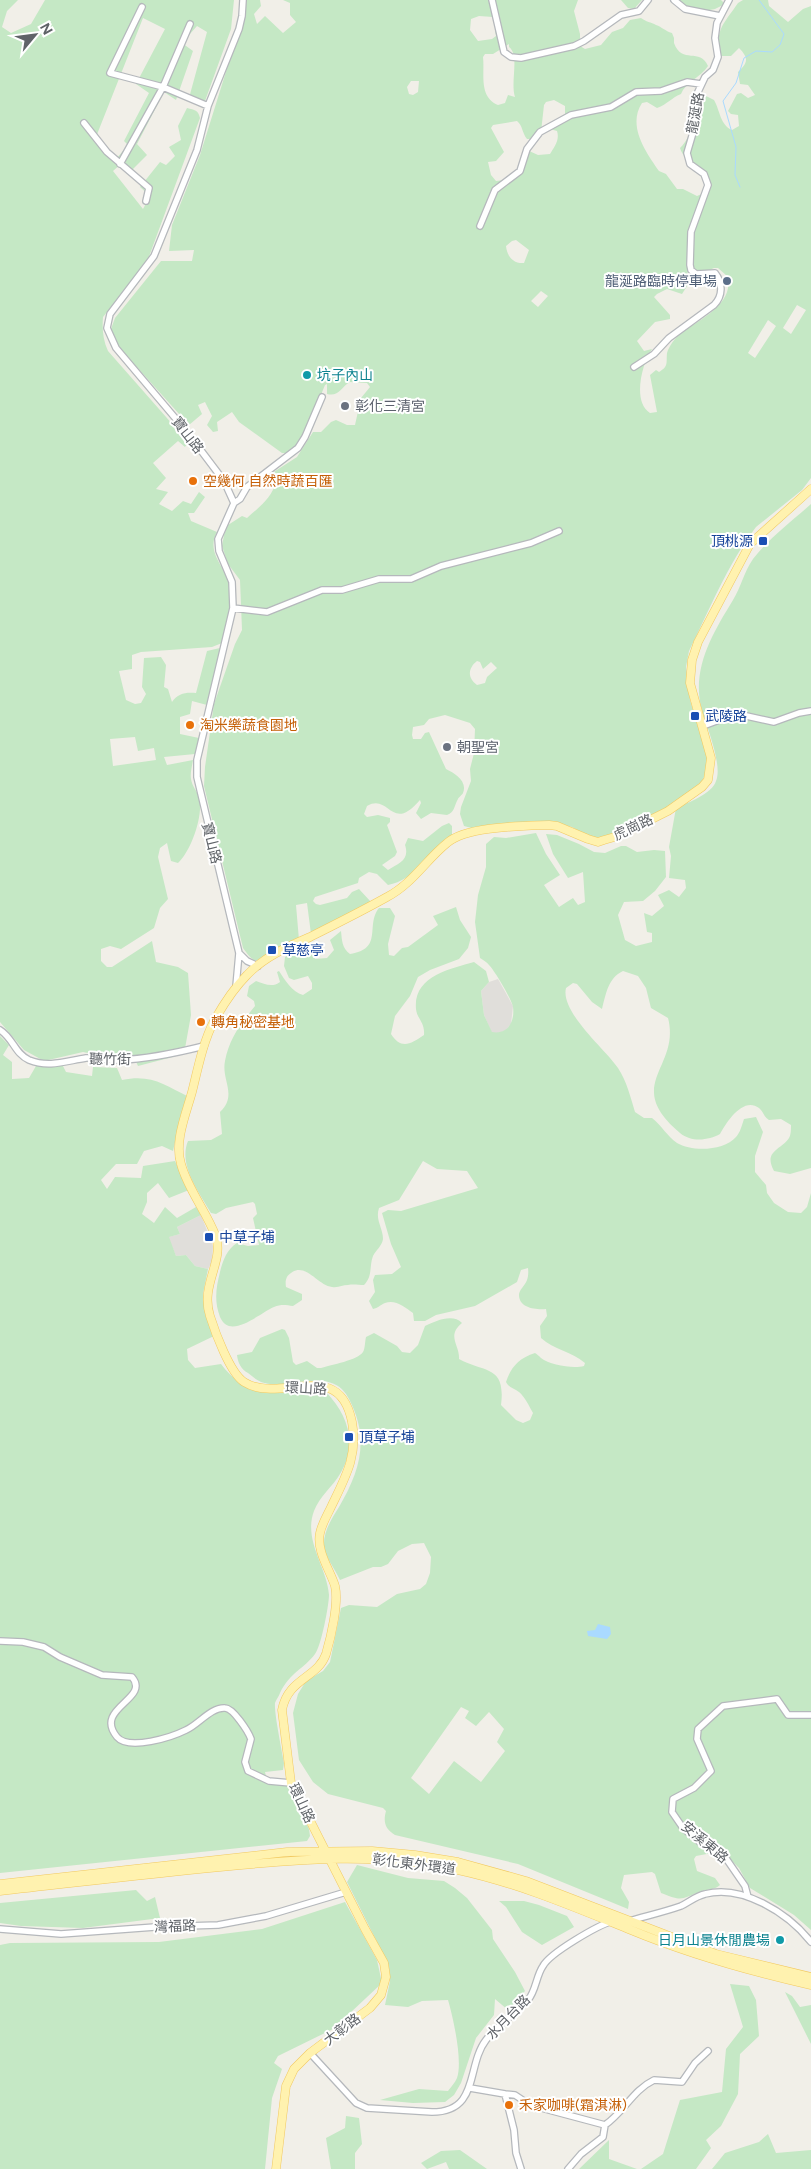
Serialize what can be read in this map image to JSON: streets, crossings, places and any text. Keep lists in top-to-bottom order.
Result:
{
  "streets": {
    "main road": [
      "虎崗路",
      "環山路",
      "彰化東外環道",
      "大彰路"
    ],
    "street": [
      "龍涎路",
      "寶山路",
      "聽竹街",
      "安溪東路",
      "灣福路",
      "水月台路"
    ]
  },
  "crossings": [
    ["寶山路", "環山路"],
    ["虎崗路", "環山路"],
    ["聽竹街", "環山路"],
    ["環山路", "彰化東外環道"],
    ["環山路", "灣福路"],
    ["環山路", "大彰路"],
    ["彰化東外環道", "水月台路"],
    ["灣福路", "大彰路"],
    ["水月台路", "大彰路"]
  ],
  "places": {
    "other": [
      "龍涎路臨時停車場",
      "坑子內山",
      "彰化三清宮",
      "空幾何 自然時蔬百匯",
      "淘米樂蔬食園地",
      "朝聖宮",
      "轉角秘密基地",
      "日月山景休閒農場",
      "禾家咖啡(霜淇淋)"
    ],
    "transit": [
      "頂桃源",
      "武陵路",
      "草慈亭",
      "中草子埔",
      "頂草子埔"
    ]
  },
  "north": "top right"
}
